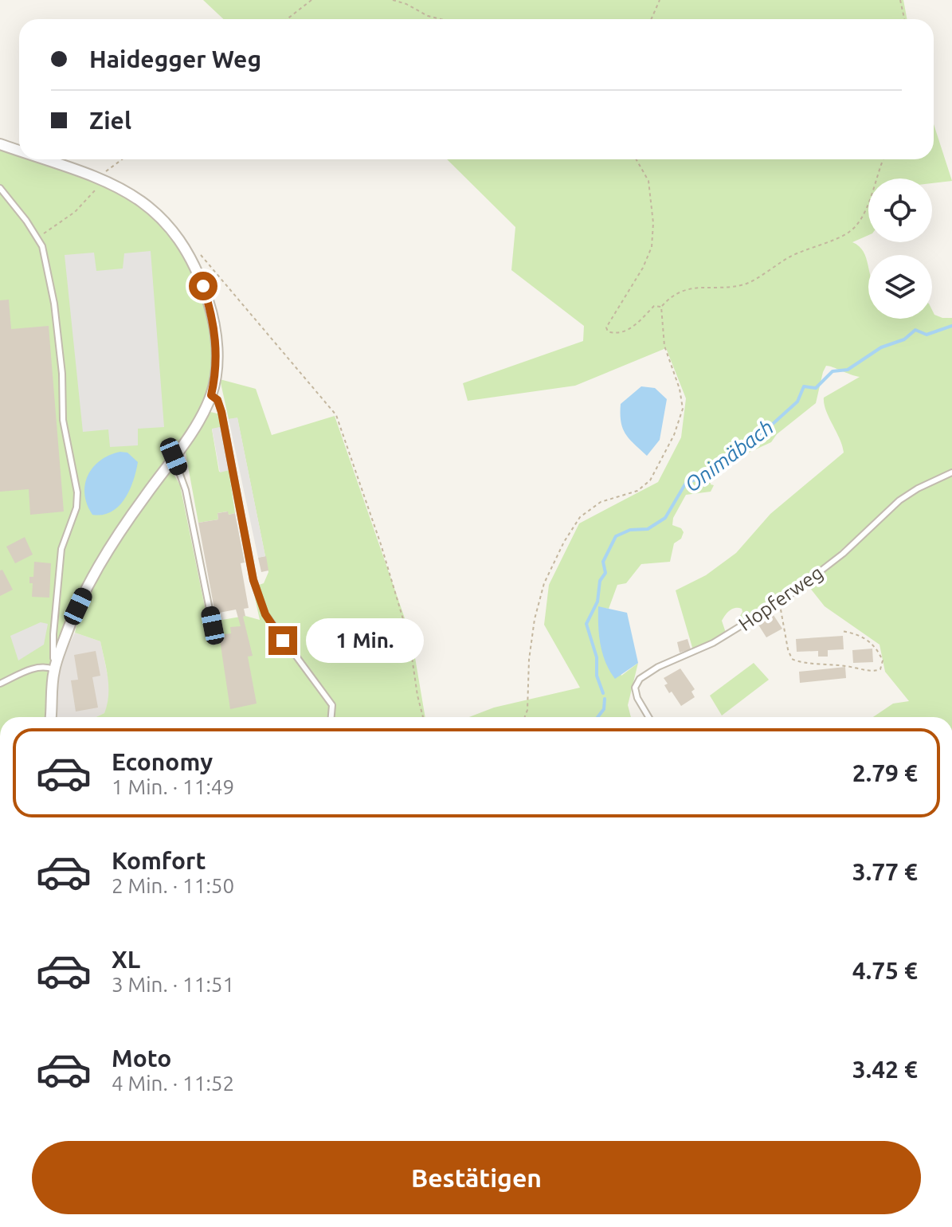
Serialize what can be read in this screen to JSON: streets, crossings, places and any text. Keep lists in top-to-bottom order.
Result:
{
  "streets": {
    "lane": ["Hopferweg"]
  },
  "water": ["Onimäbach"],
  "page": {
    "banner": ["Haidegger Weg", "Ziel"],
    "bubble": "1 Min.",
    "list": [
      {
        "name": "Economy",
        "note": "1 Min. · 11:49",
        "value": "2.79 €"
      },
      {
        "name": "Komfort",
        "note": "2 Min. · 11:50",
        "value": "3.77 €"
      },
      {
        "name": "XL",
        "note": "3 Min. · 11:51",
        "value": "4.75 €"
      },
      {
        "name": "Moto",
        "note": "4 Min. · 11:52",
        "value": "3.42 €"
      }
    ],
    "buttons": "Bestätigen"
  }
}
